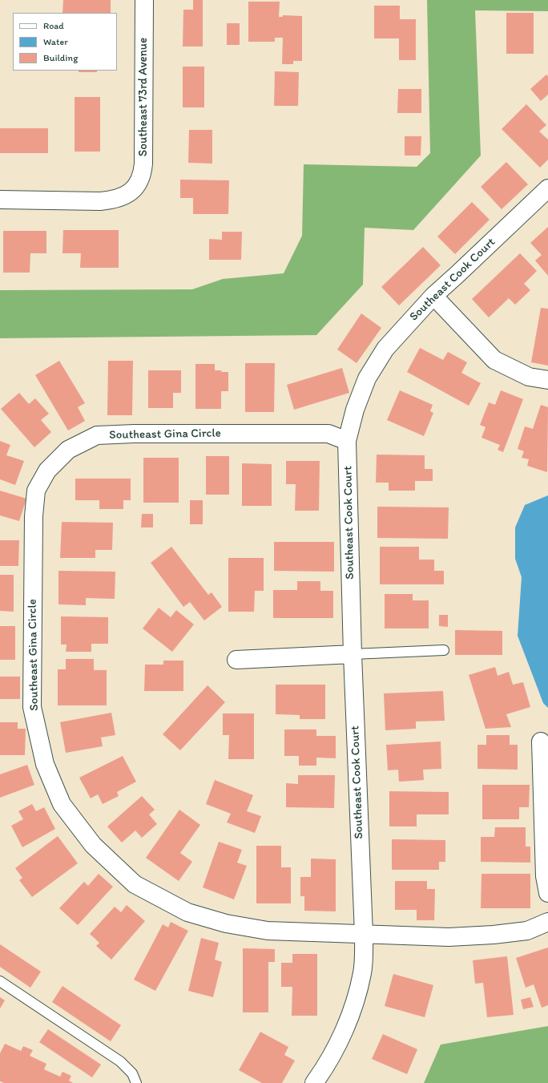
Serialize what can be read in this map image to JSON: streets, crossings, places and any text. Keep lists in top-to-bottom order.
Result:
{
  "streets": {
    "street": ["Southeast 73rd Avenue", "Southeast Cook Court", "Southeast Gina Circle"]
  },
  "crossings": [
    ["Southeast Cook Court", "Southeast Gina Circle"]
  ],
  "legend": ["Road", "Water", "Building"]
}
